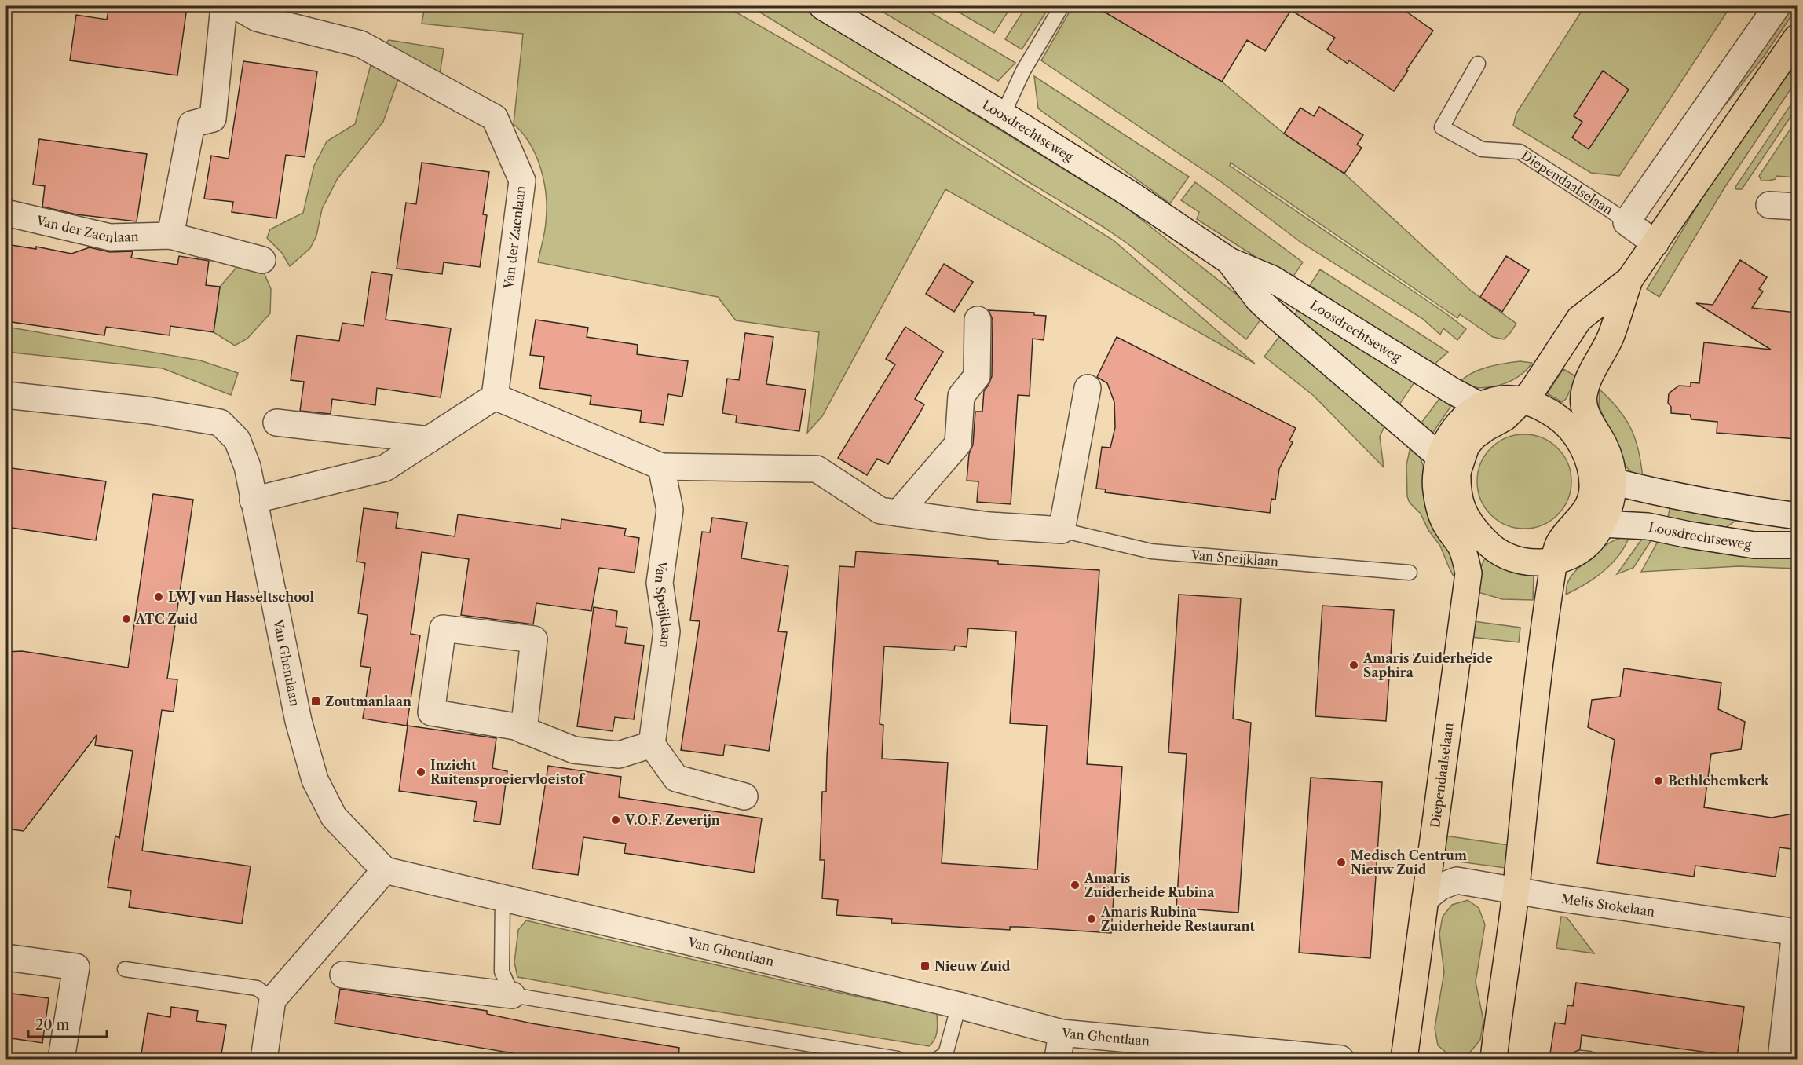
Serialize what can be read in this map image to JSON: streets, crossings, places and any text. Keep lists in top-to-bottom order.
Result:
{
  "streets": {
    "main road": ["Diependaalselaan"],
    "street": [
      "Loosdrechtseweg",
      "Van der Zaenlaan",
      "Van Speijklaan",
      "Van Ghentlaan",
      "Melis Stokelaan"
    ]
  },
  "crossings": [
    ["Loosdrechtseweg", "Diependaalselaan"],
    ["Diependaalselaan", "Melis Stokelaan"],
    ["Van der Zaenlaan", "Van Speijklaan"]
  ],
  "places": {
    "other": [
      "LWJ van Hasseltschool",
      "ATC Zuid",
      "Amaris Zuiderheide Saphira",
      "Inzicht Ruitensproeiervloeistof",
      "Bethlehemkerk",
      "V.O.F. Zeverijn",
      "Medisch Centrum Nieuw Zuid",
      "Amaris Zuiderheide Rubina",
      "Amaris Rubina Zuiderheide Restaurant"
    ],
    "transit": ["Zoutmanlaan", "Nieuw Zuid"]
  },
  "scale_bar": "20 m"
}
